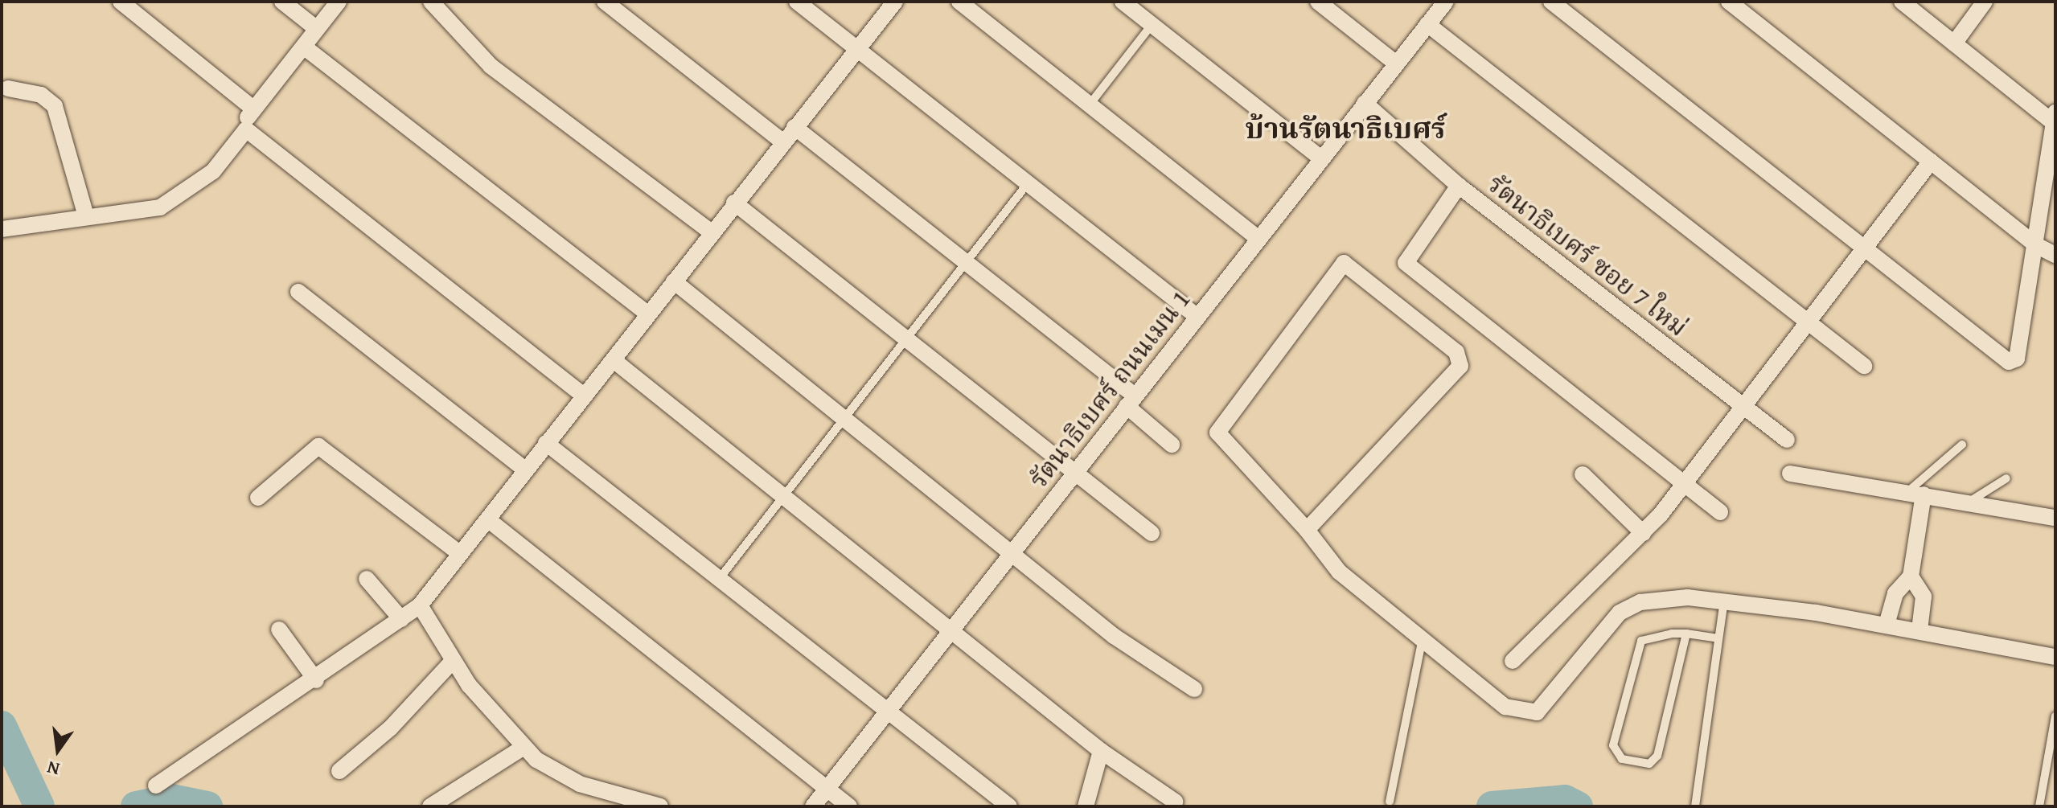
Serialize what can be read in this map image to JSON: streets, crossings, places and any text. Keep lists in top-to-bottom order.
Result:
{
  "streets": {
    "street": ["รัตนาธิเบศร์ ซอย 7 ใหม่", "รัตนาธิเบศร์ ถนนเมน 1"]
  },
  "crossings": [
    ["รัตนาธิเบศร์ ซอย 7 ใหม่", "รัตนาธิเบศร์ ถนนเมน 1"]
  ],
  "districts": ["บ้านรัตนาธิเบศร์"],
  "north": "bottom"
}
